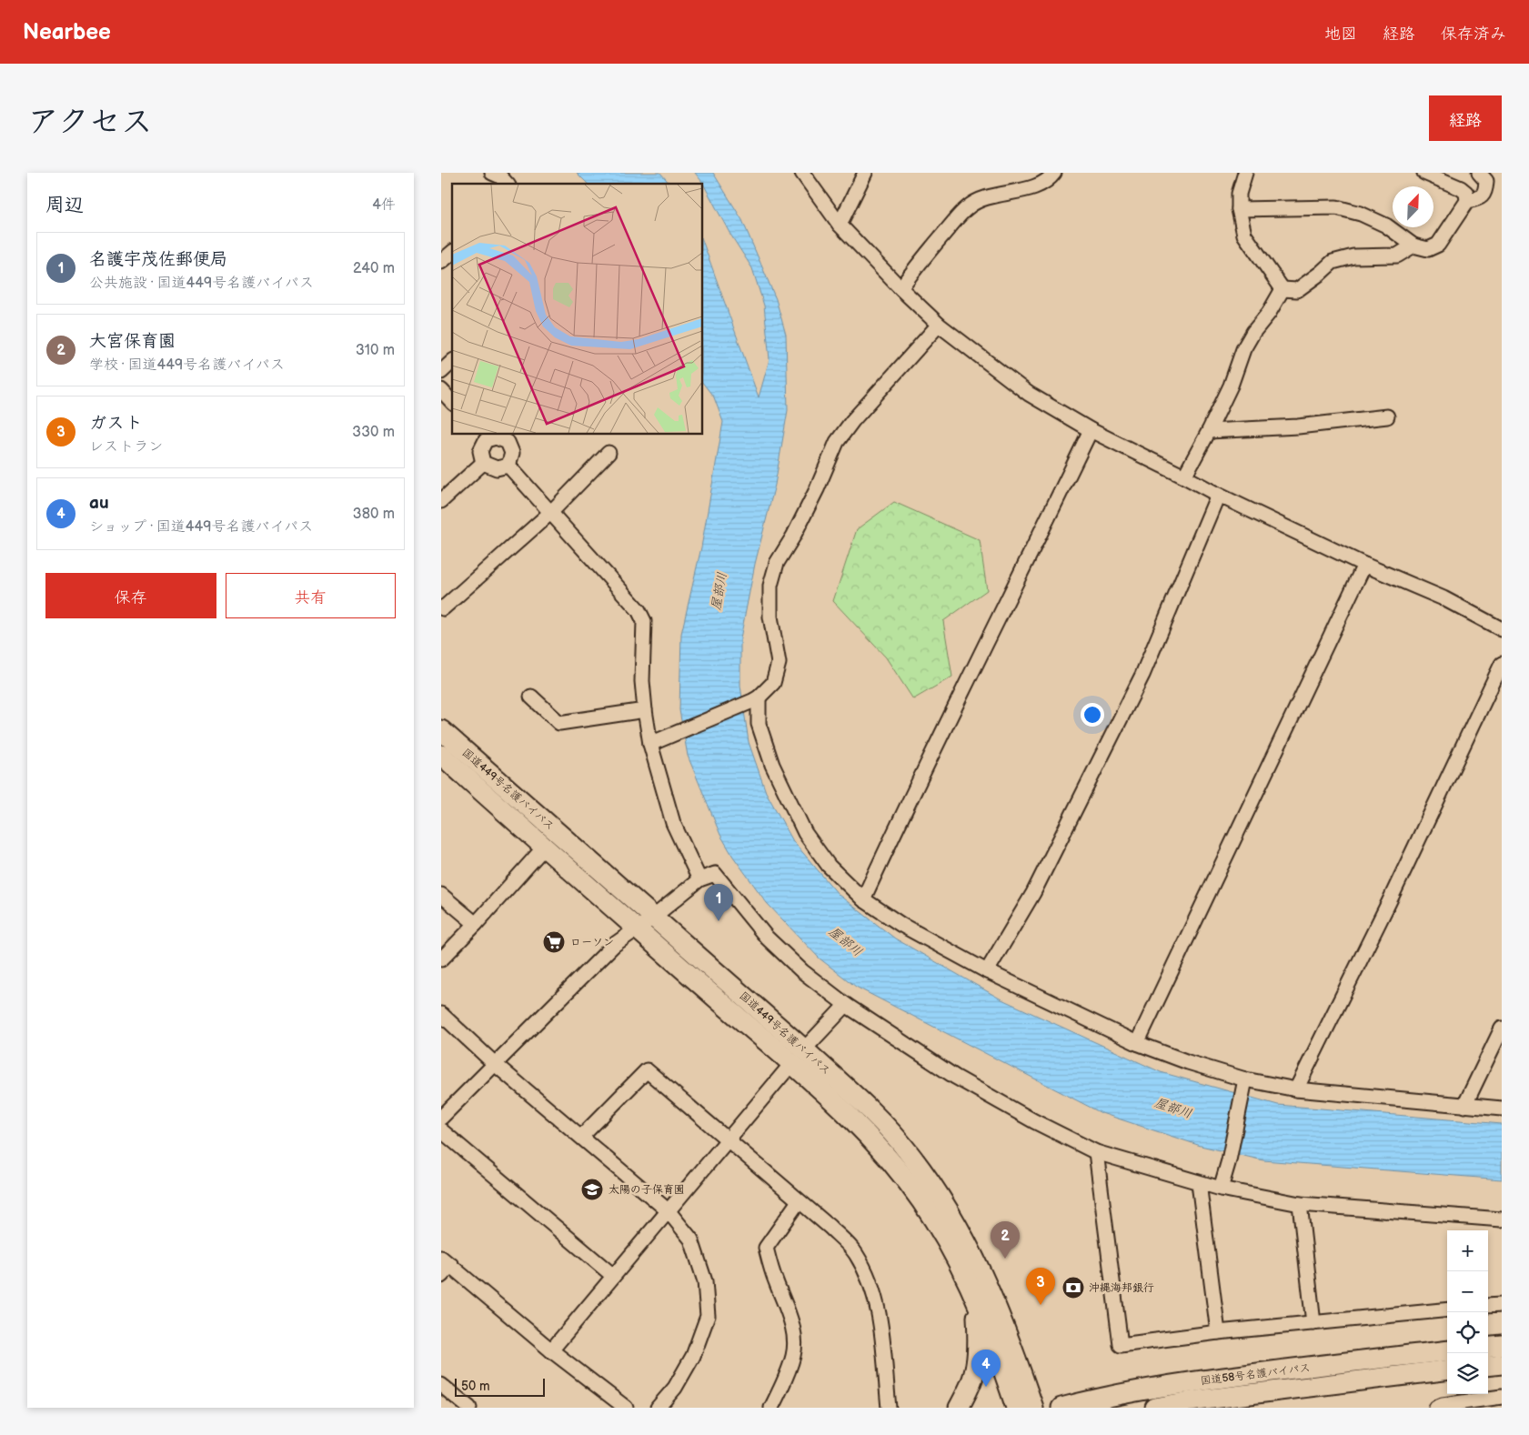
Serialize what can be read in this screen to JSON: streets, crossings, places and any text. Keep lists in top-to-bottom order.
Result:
{
  "streets": {
    "highway": ["国道449号名護バイパス", "国道58号名護バイパス"]
  },
  "water": ["屋部川"],
  "places": {
    "supermarket": ["ローソン"],
    "school or university": ["太陽の子保育園"],
    "bank": ["沖縄海邦銀行"]
  },
  "scale_bar": "50 m",
  "north": "top right",
  "page": {
    "header": "Nearbee",
    "nav": ["地図", "経路", "保存済み"],
    "title": "アクセス",
    "buttons": [
      "経路",
      ["保存", "共有"]
    ],
    "heading": ["周辺", "4件"],
    "list": [
      {
        "mark": "1",
        "name": "名護宇茂佐郵便局",
        "note": "公共施設 · 国道449号名護バイパス",
        "value": "240 m"
      },
      {
        "mark": "2",
        "name": "大宮保育園",
        "note": "学校 · 国道449号名護バイパス",
        "value": "310 m"
      },
      {
        "mark": "3",
        "name": "ガスト",
        "note": "レストラン",
        "value": "330 m"
      },
      {
        "mark": "4",
        "name": "au",
        "note": "ショップ · 国道449号名護バイパス",
        "value": "380 m"
      }
    ],
    "pins": [
      "1",
      "2",
      "3",
      "4"
    ],
    "map_buttons": ["+", "−"],
    "scale": "50 m"
  }
}
